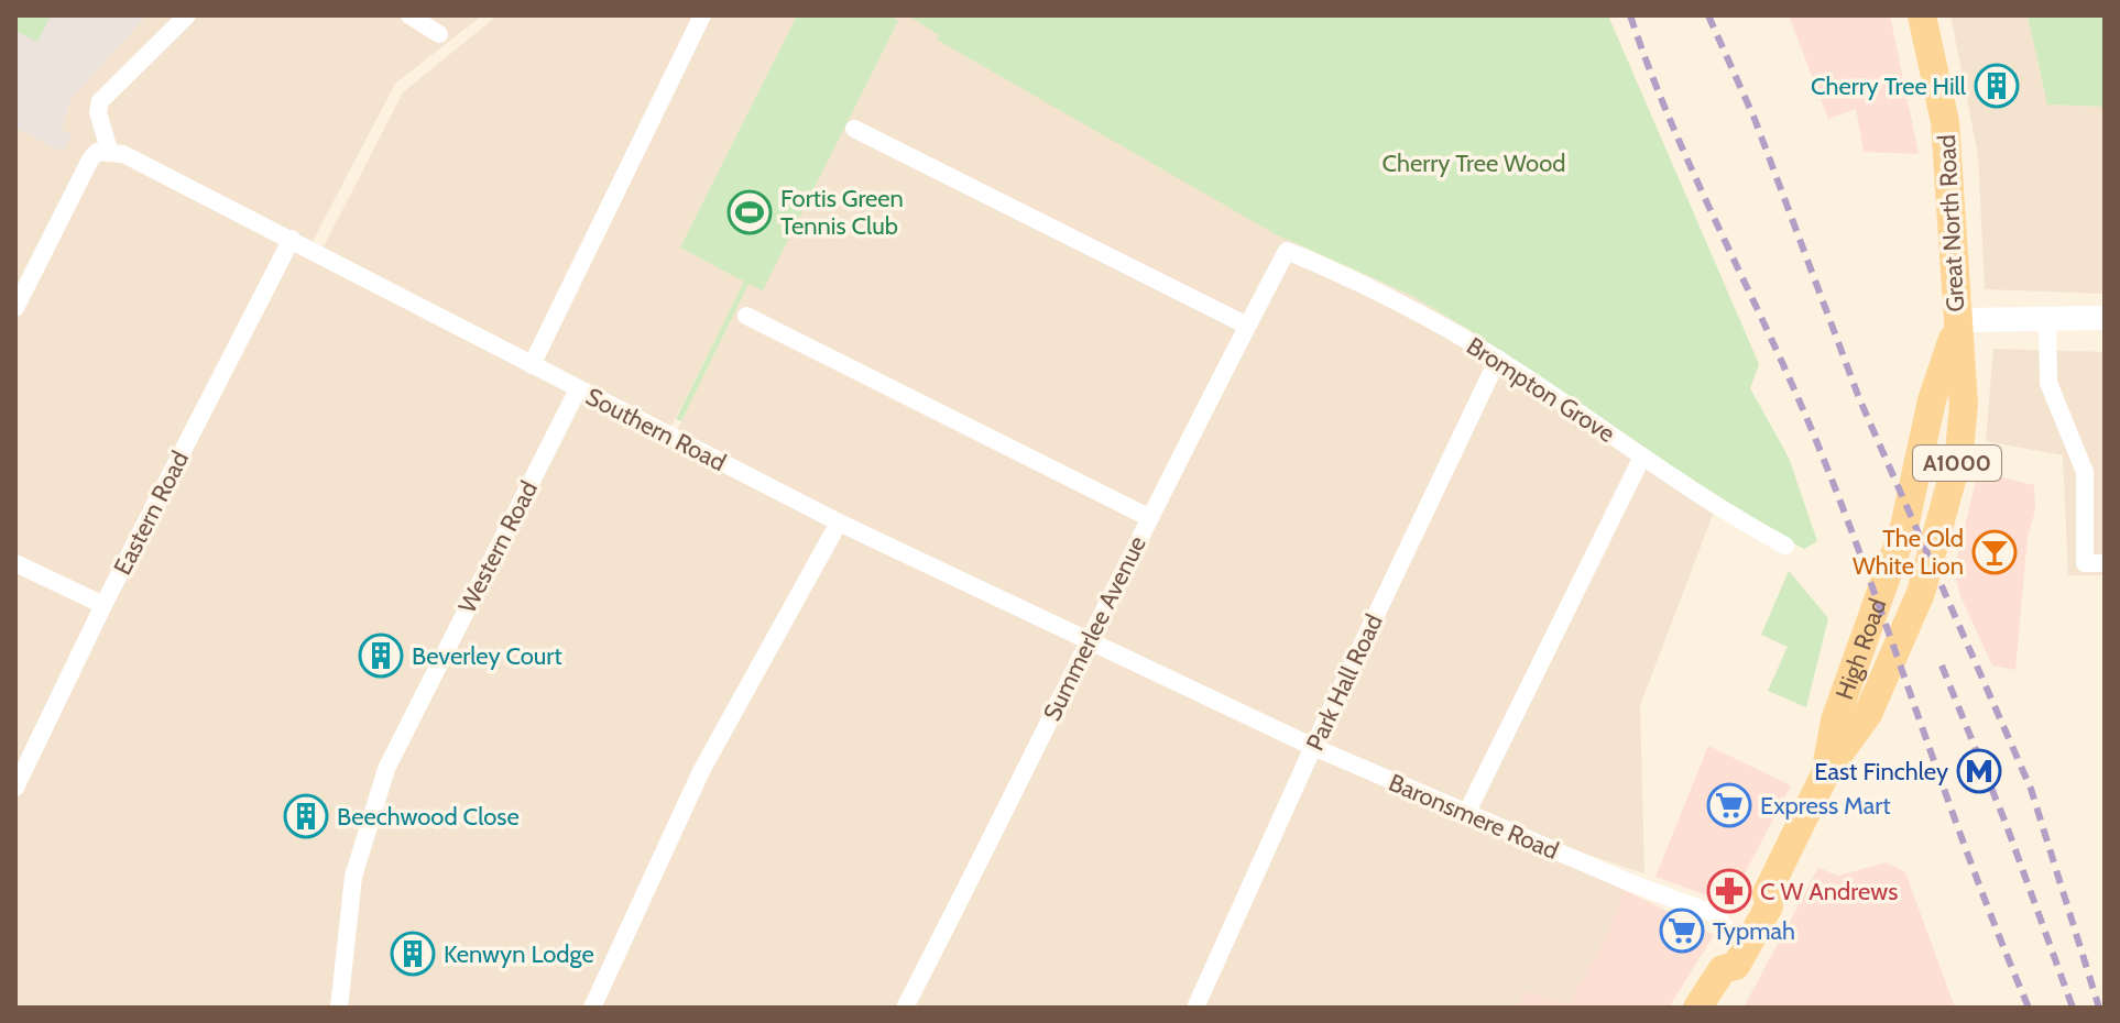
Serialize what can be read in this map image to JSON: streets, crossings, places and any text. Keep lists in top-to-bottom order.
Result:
{
  "streets": {
    "main road": ["Great North Road", "A1000", "High Road"],
    "street": [
      "Brompton Grove",
      "Southern Road",
      "Eastern Road",
      "Western Road",
      "Summerlee Avenue",
      "Park Hall Road",
      "Baronsmere Road"
    ]
  },
  "crossings": [
    ["Great North Road", "High Road"],
    ["Brompton Grove", "Summerlee Avenue"],
    ["Brompton Grove", "Park Hall Road"],
    ["Southern Road", "Eastern Road"],
    ["Southern Road", "Western Road"],
    ["Southern Road", "Summerlee Avenue"],
    ["Southern Road", "Baronsmere Road"],
    ["High Road", "Baronsmere Road"],
    ["Park Hall Road", "Baronsmere Road"]
  ],
  "parks": ["Cherry Tree Wood"],
  "places": {
    "building": [
      "Cherry Tree Hill",
      "Beverley Court",
      "Beechwood Close",
      "Kenwyn Lodge"
    ],
    "sports": ["Fortis Green Tennis Club"],
    "bar": ["The Old White Lion"],
    "metro station": ["East Finchley"],
    "supermarket": ["Express Mart", "Typmah"],
    "pharmacy": ["C W Andrews"]
  }
}
